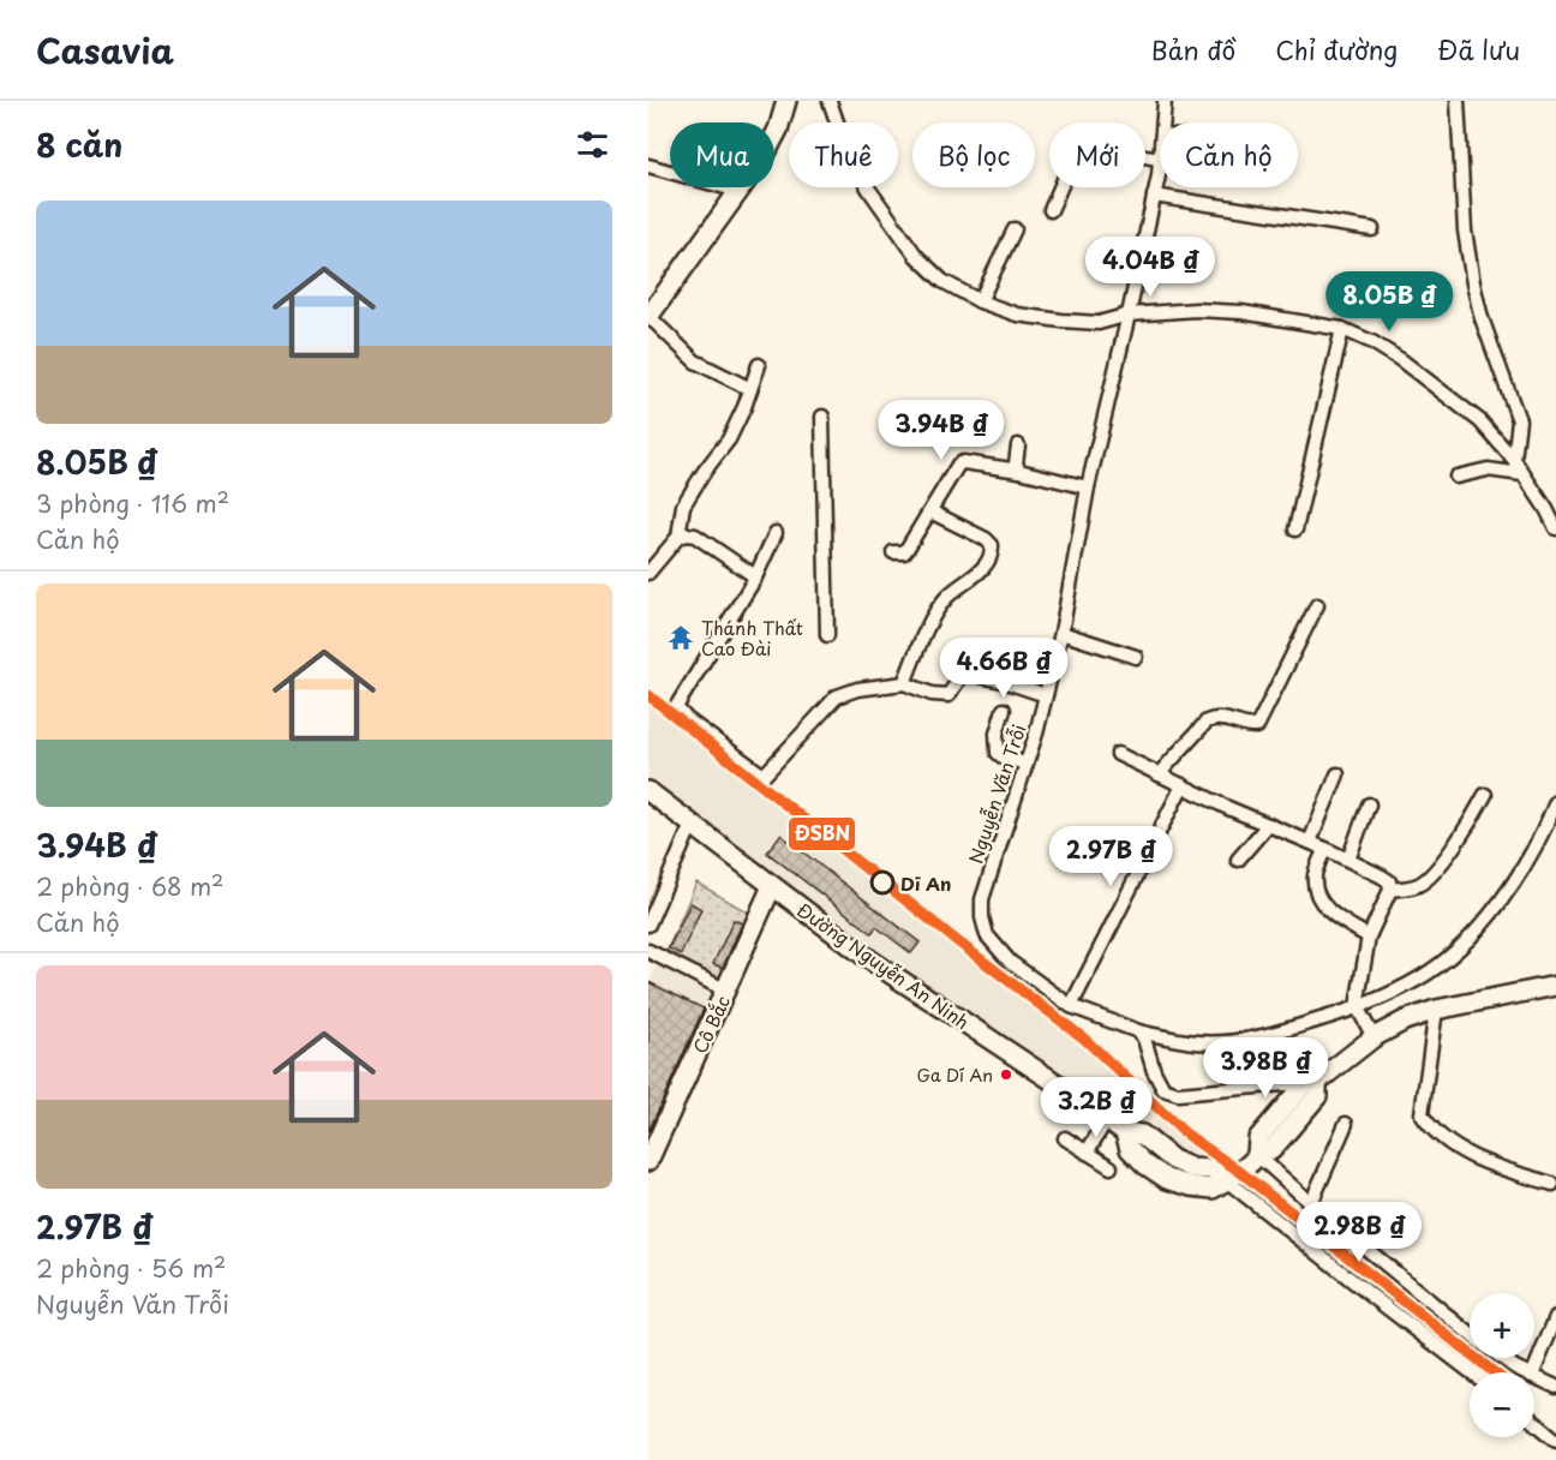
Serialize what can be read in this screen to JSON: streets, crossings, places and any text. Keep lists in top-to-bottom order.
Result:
{
  "streets": {
    "main road": ["Đường Nguyễn An Ninh", "Cô Bắc"],
    "street": ["Nguyễn Văn Trỗi"]
  },
  "crossings": [
    ["Đường Nguyễn An Ninh", "Cô Bắc"]
  ],
  "places": {
    "temple": ["Thánh Thất Cao Đài"],
    "other": ["Dĩ An", "Ga Dĩ An"]
  },
  "lines": ["transit line ĐSBN"],
  "page": {
    "header": "Casavia",
    "nav": ["Bản đồ", "Chỉ đường", "Đã lưu"],
    "heading": "8 căn",
    "chip": [
      "Mua",
      "Thuê",
      "Bộ lọc",
      "Mới",
      "Căn hộ"
    ],
    "list": [
      {
        "name": "8.05B ₫",
        "note": "3 phòng · 116 m² · Căn hộ"
      },
      {
        "name": "3.94B ₫",
        "note": "2 phòng · 68 m² · Căn hộ"
      },
      {
        "name": "2.97B ₫",
        "note": "2 phòng · 56 m² · Nguyễn Văn Trỗi"
      }
    ],
    "price": [
      "4.04B ₫",
      "8.05B ₫",
      "3.94B ₫",
      "4.66B ₫",
      "2.97B ₫",
      "3.98B ₫",
      "3.2B ₫",
      "2.98B ₫"
    ],
    "map_buttons": ["+", "−"]
  }
}
